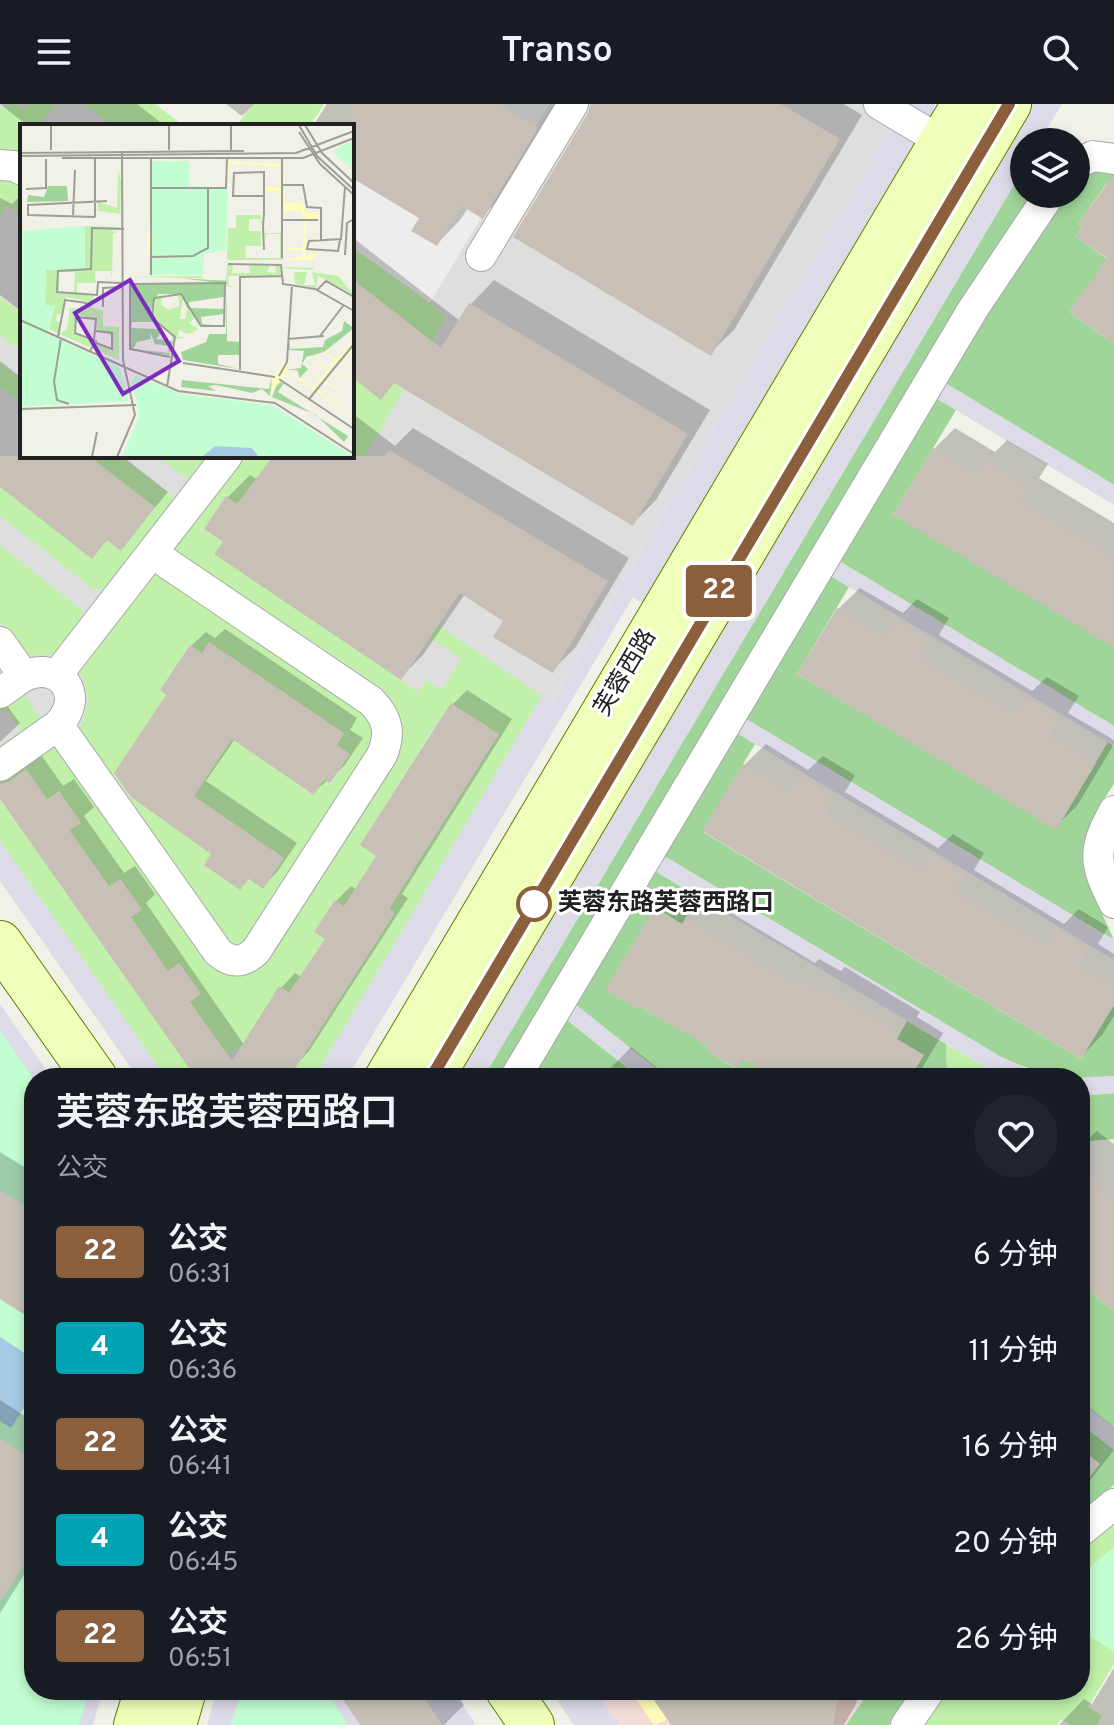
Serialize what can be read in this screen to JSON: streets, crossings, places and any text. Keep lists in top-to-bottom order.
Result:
{
  "streets": {
    "main road": ["芙蓉西路"]
  },
  "places": ["芙蓉东路芙蓉西路口"],
  "lines": ["bus line 22"],
  "page": {
    "header": "Transo",
    "on_map": "22",
    "heading": ["芙蓉东路芙蓉西路口", "公交"],
    "list": [
      {
        "mark": "22",
        "name": "公交",
        "note": "06:31",
        "value": "6 分钟"
      },
      {
        "mark": "4",
        "name": "公交",
        "note": "06:36",
        "value": "11 分钟"
      },
      {
        "mark": "22",
        "name": "公交",
        "note": "06:41",
        "value": "16 分钟"
      },
      {
        "mark": "4",
        "name": "公交",
        "note": "06:45",
        "value": "20 分钟"
      },
      {
        "mark": "22",
        "name": "公交",
        "note": "06:51",
        "value": "26 分钟"
      }
    ]
  }
}
